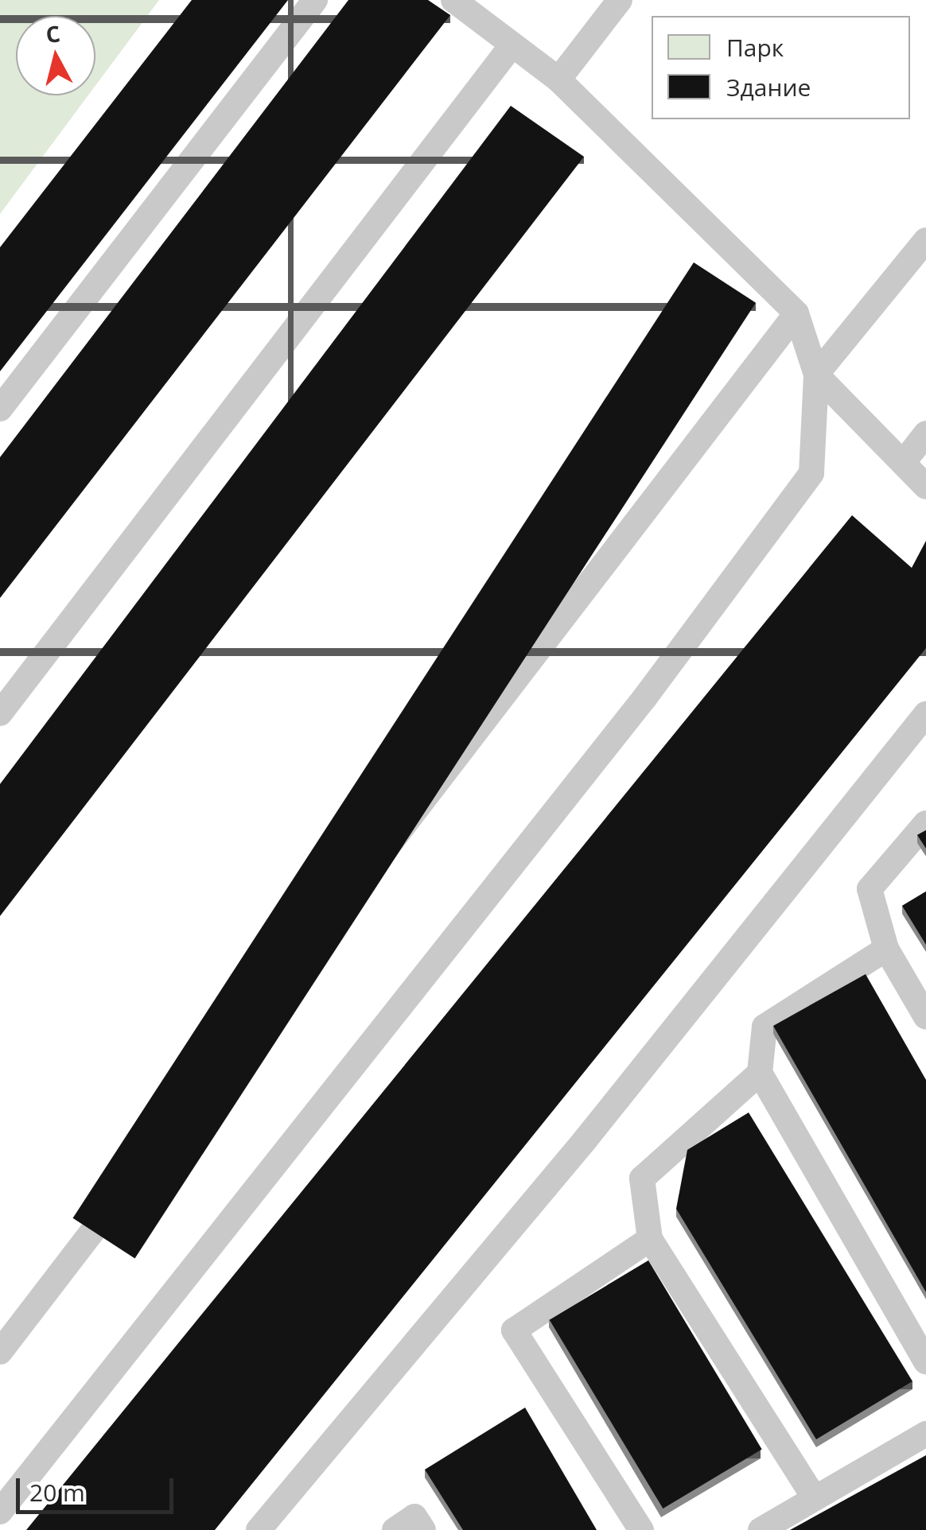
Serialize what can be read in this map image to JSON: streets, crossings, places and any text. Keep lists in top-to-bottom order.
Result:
{
  "legend": ["Парк", "Здание"],
  "scale_bar": "20 m",
  "north": "top"
}
